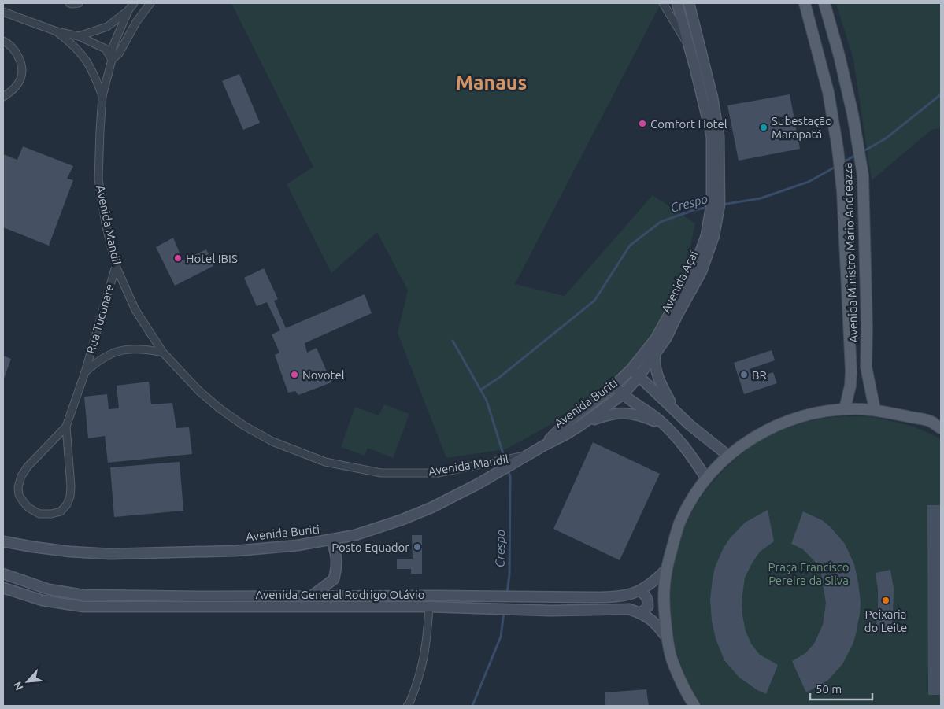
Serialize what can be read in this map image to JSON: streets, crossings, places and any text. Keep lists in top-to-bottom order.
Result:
{
  "streets": {
    "main road": [
      "Avenida Ministro Mário Andreazza",
      "Avenida Açaí",
      "Avenida Buriti",
      "Avenida General Rodrigo Otávio"
    ],
    "street": ["Avenida Mandil", "Rua Tucunare"]
  },
  "crossings": [
    ["Avenida Mandil", "Rua Tucunare"],
    ["Avenida Mandil", "Avenida Buriti"],
    ["Avenida Açaí", "Avenida Buriti"]
  ],
  "districts": ["Manaus"],
  "water": ["Crespo"],
  "parks": ["Praça Francisco Pereira da Silva"],
  "places": [
    "Comfort Hotel",
    "Subestação Marapatá",
    "Hotel IBIS",
    "Novotel",
    "BR",
    "Posto Equador",
    "Peixaria do Leite"
  ],
  "scale_bar": "50 m",
  "north": "bottom left"
}
